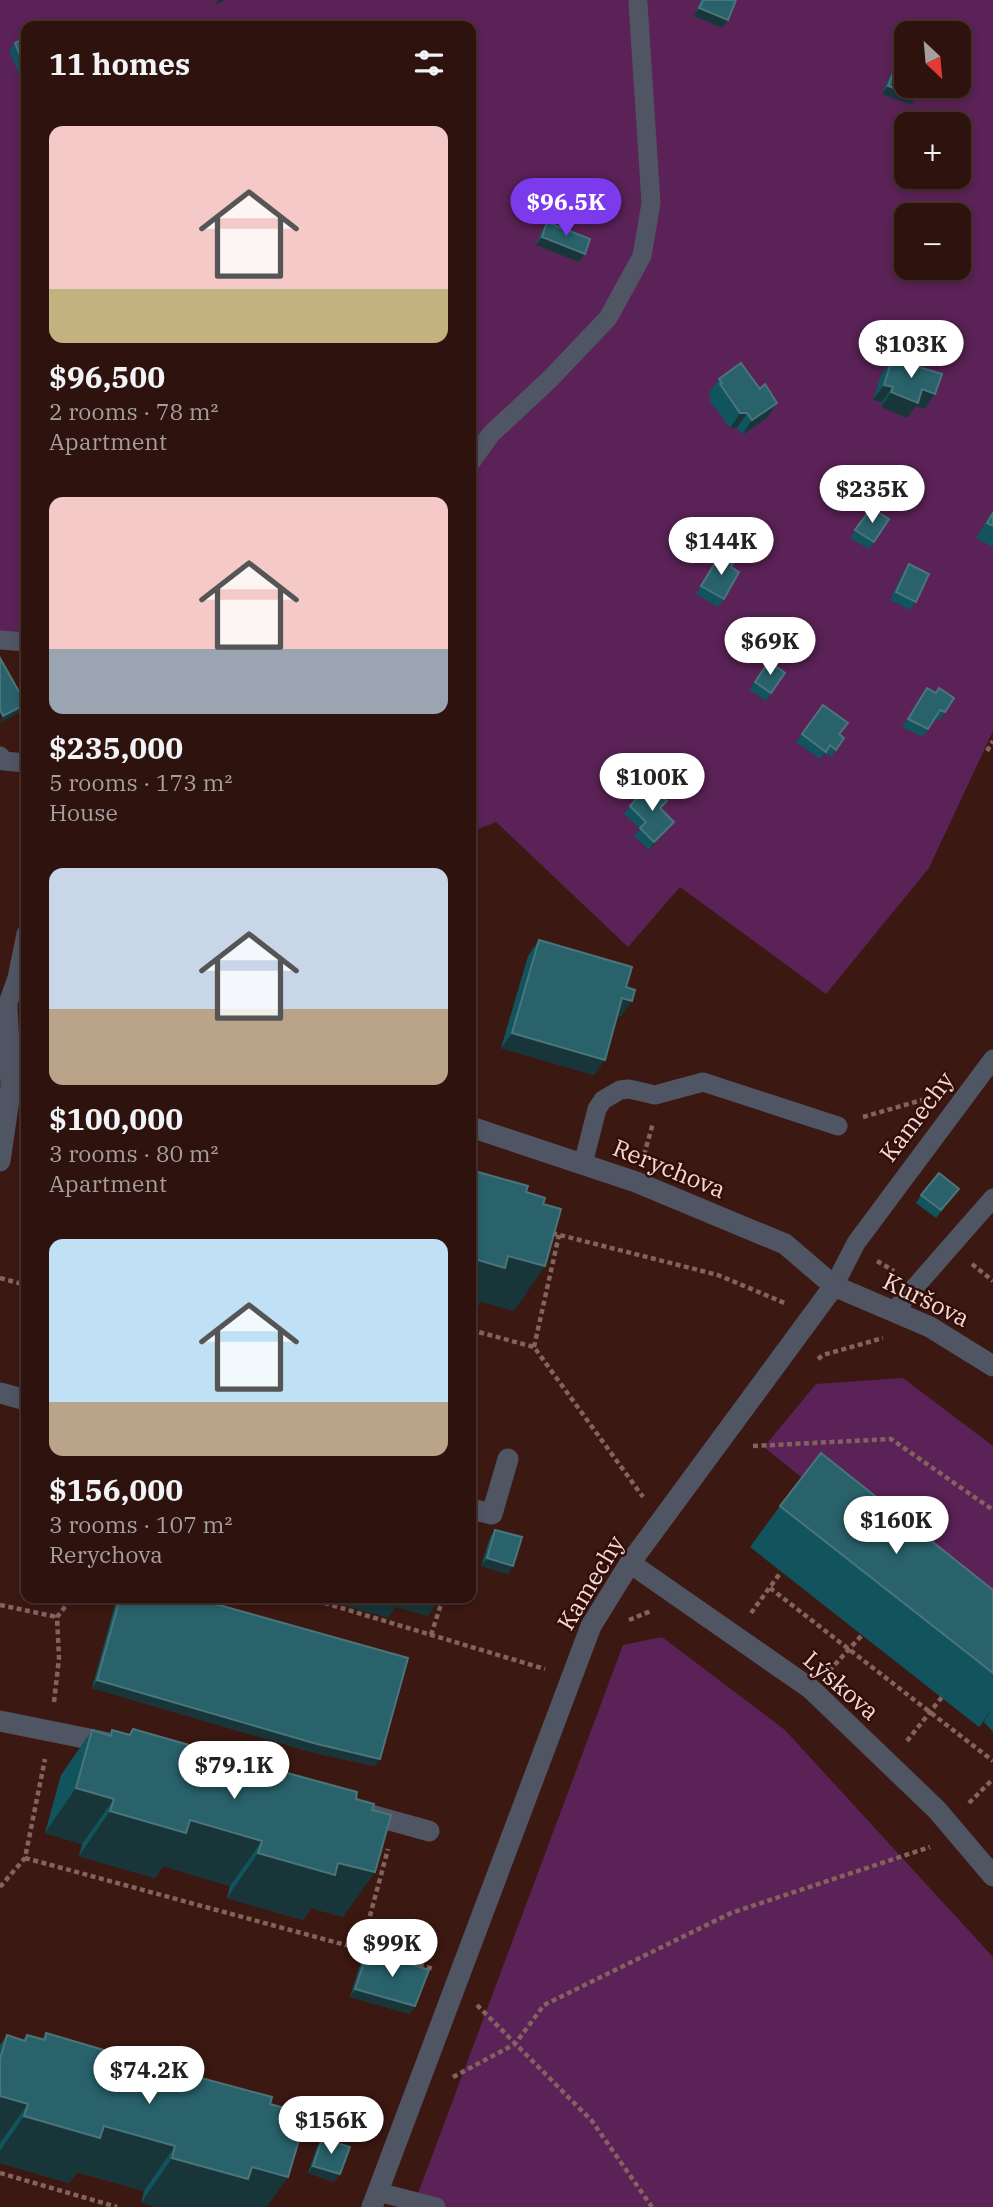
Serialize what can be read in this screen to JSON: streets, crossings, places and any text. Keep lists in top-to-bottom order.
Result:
{
  "streets": {
    "street": [
      "Kamechy",
      "Rerychova",
      "Kuršova",
      "Lýskova"
    ]
  },
  "crossings": [
    ["Kamechy", "Rerychova"],
    ["Kamechy", "Kuršova"],
    ["Kamechy", "Lýskova"],
    ["Rerychova", "Kuršova"]
  ],
  "north": "bottom right",
  "page": {
    "map_buttons": ["+", "−"],
    "heading": "11 homes",
    "list": [
      {
        "name": "$96,500",
        "note": "2 rooms · 78 m² · Apartment"
      },
      {
        "name": "$235,000",
        "note": "5 rooms · 173 m² · House"
      },
      {
        "name": "$100,000",
        "note": "3 rooms · 80 m² · Apartment"
      },
      {
        "name": "$156,000",
        "note": "3 rooms · 107 m² · Rerychova"
      }
    ],
    "price": [
      "$96.5K",
      "$103K",
      "$235K",
      "$144K",
      "$69K",
      "$100K",
      "$160K",
      "$79.1K",
      "$99K",
      "$74.2K",
      "$156K"
    ]
  }
}
